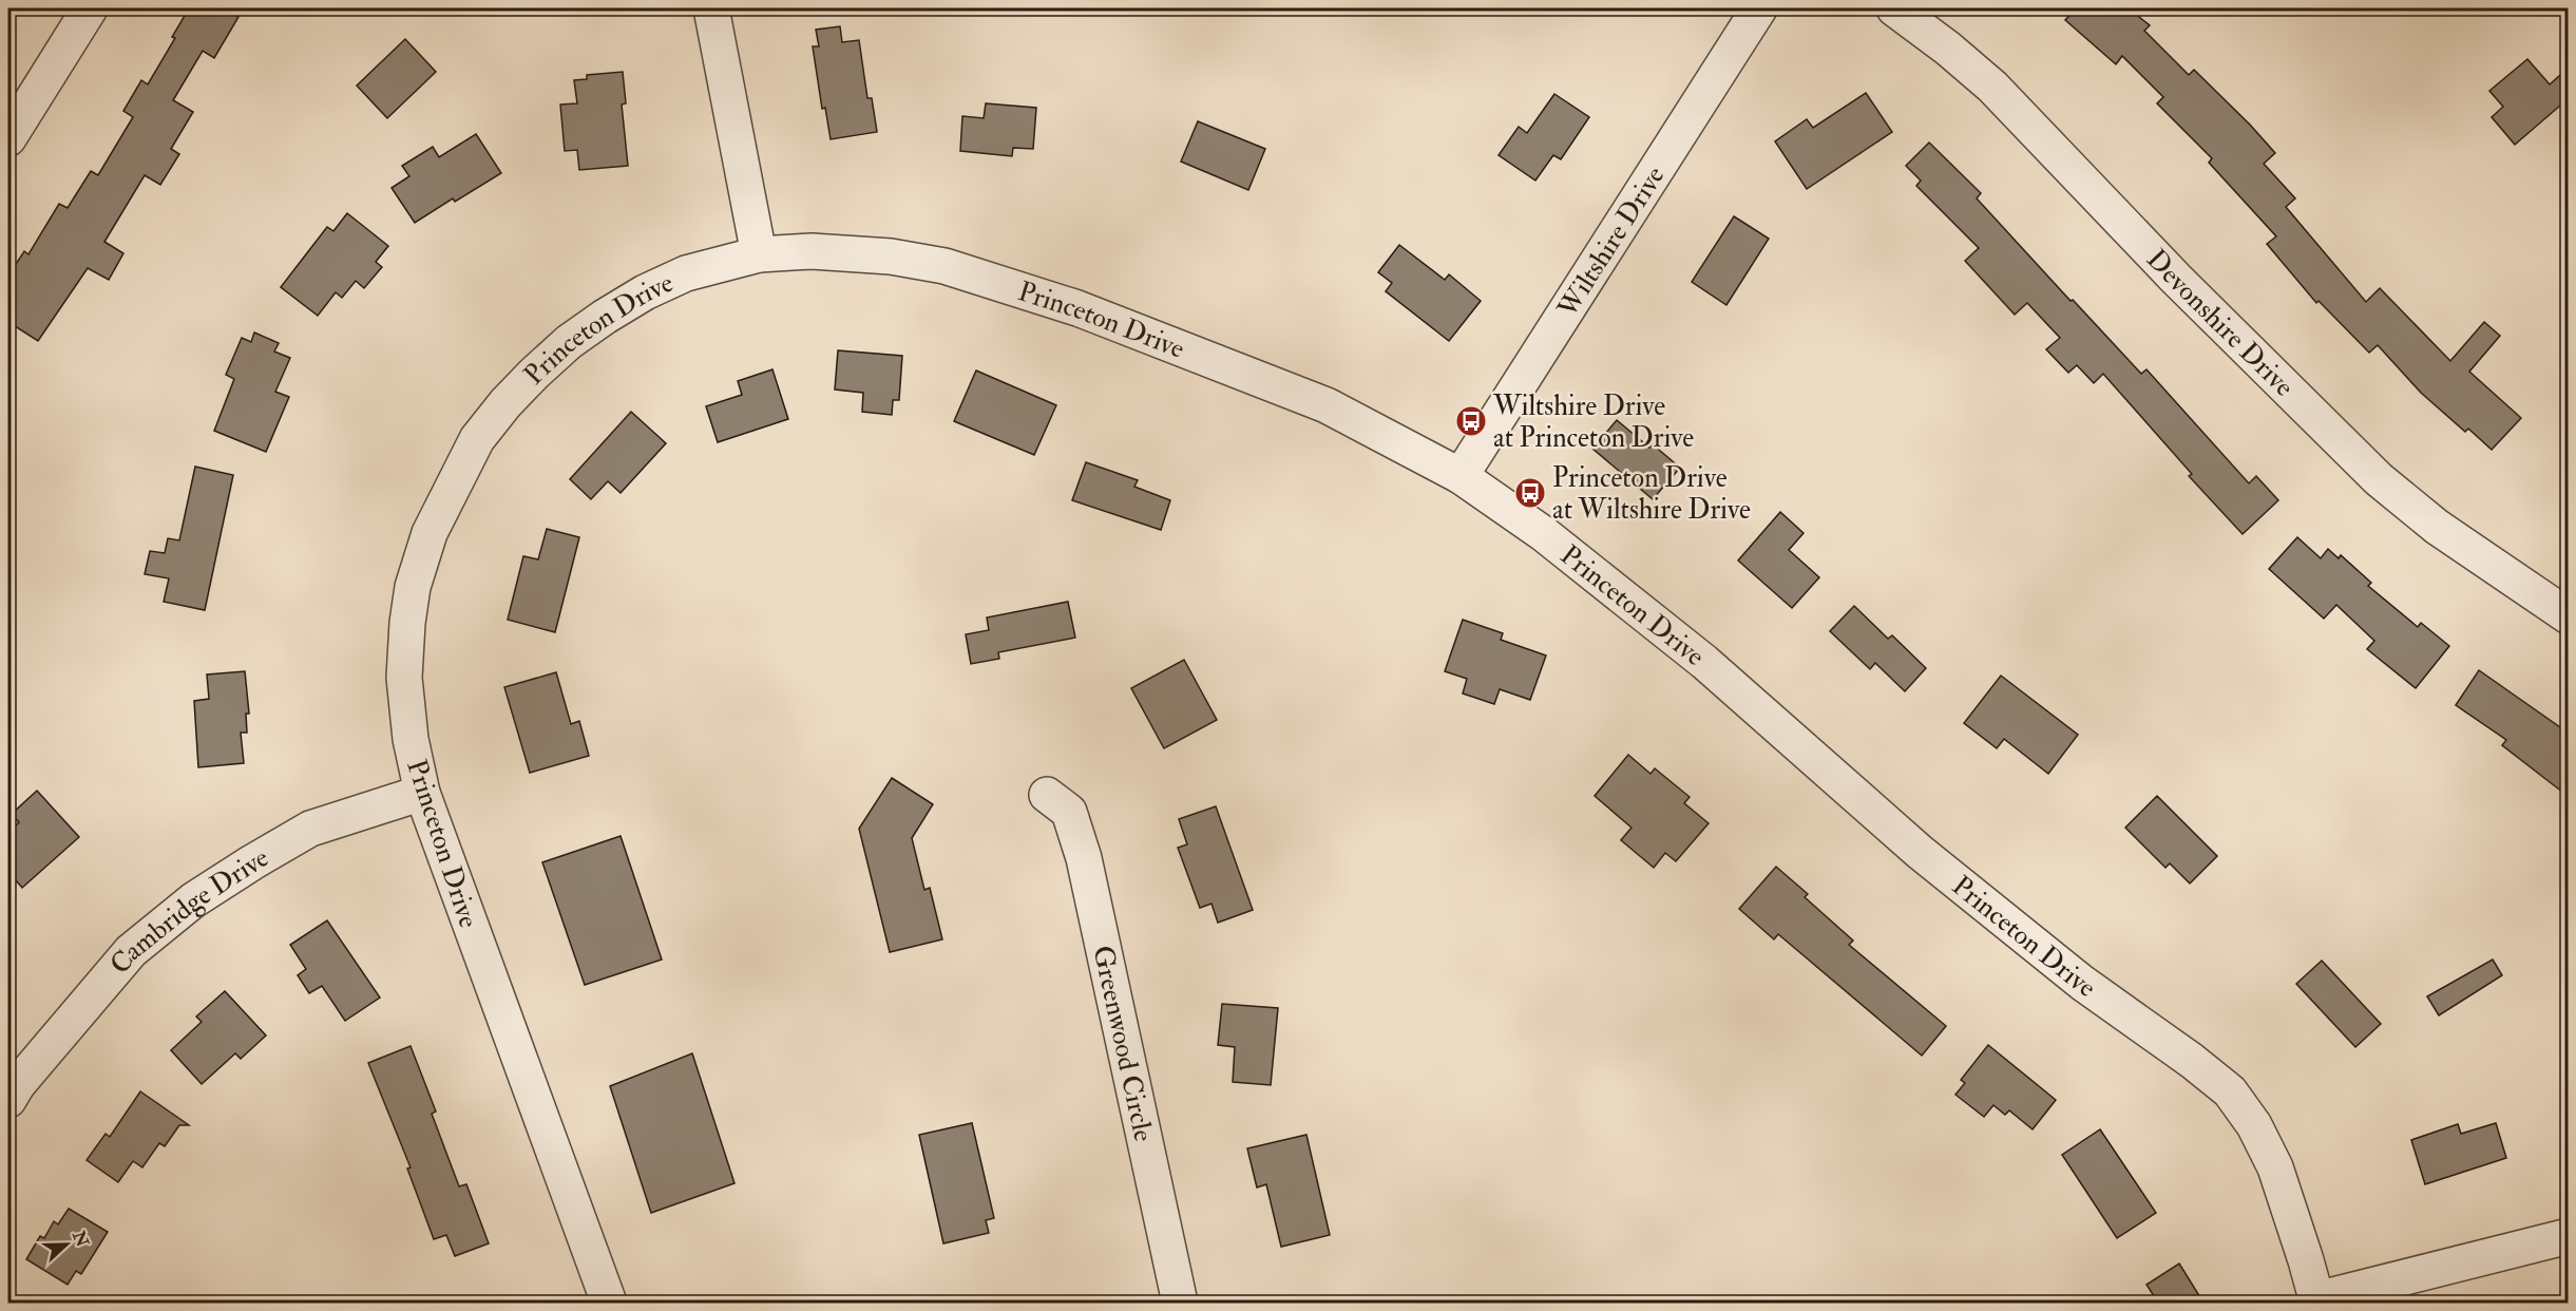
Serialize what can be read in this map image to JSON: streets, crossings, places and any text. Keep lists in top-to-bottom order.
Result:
{
  "streets": {
    "street": [
      "Wiltshire Drive",
      "Princeton Drive",
      "Devonshire Drive",
      "Cambridge Drive",
      "Greenwood Circle"
    ]
  },
  "crossings": [
    ["Wiltshire Drive", "Princeton Drive"],
    ["Princeton Drive", "Cambridge Drive"]
  ],
  "places": {
    "bus stop": ["Wiltshire Drive at Princeton Drive", "Princeton Drive at Wiltshire Drive"]
  },
  "north": "right"
}
